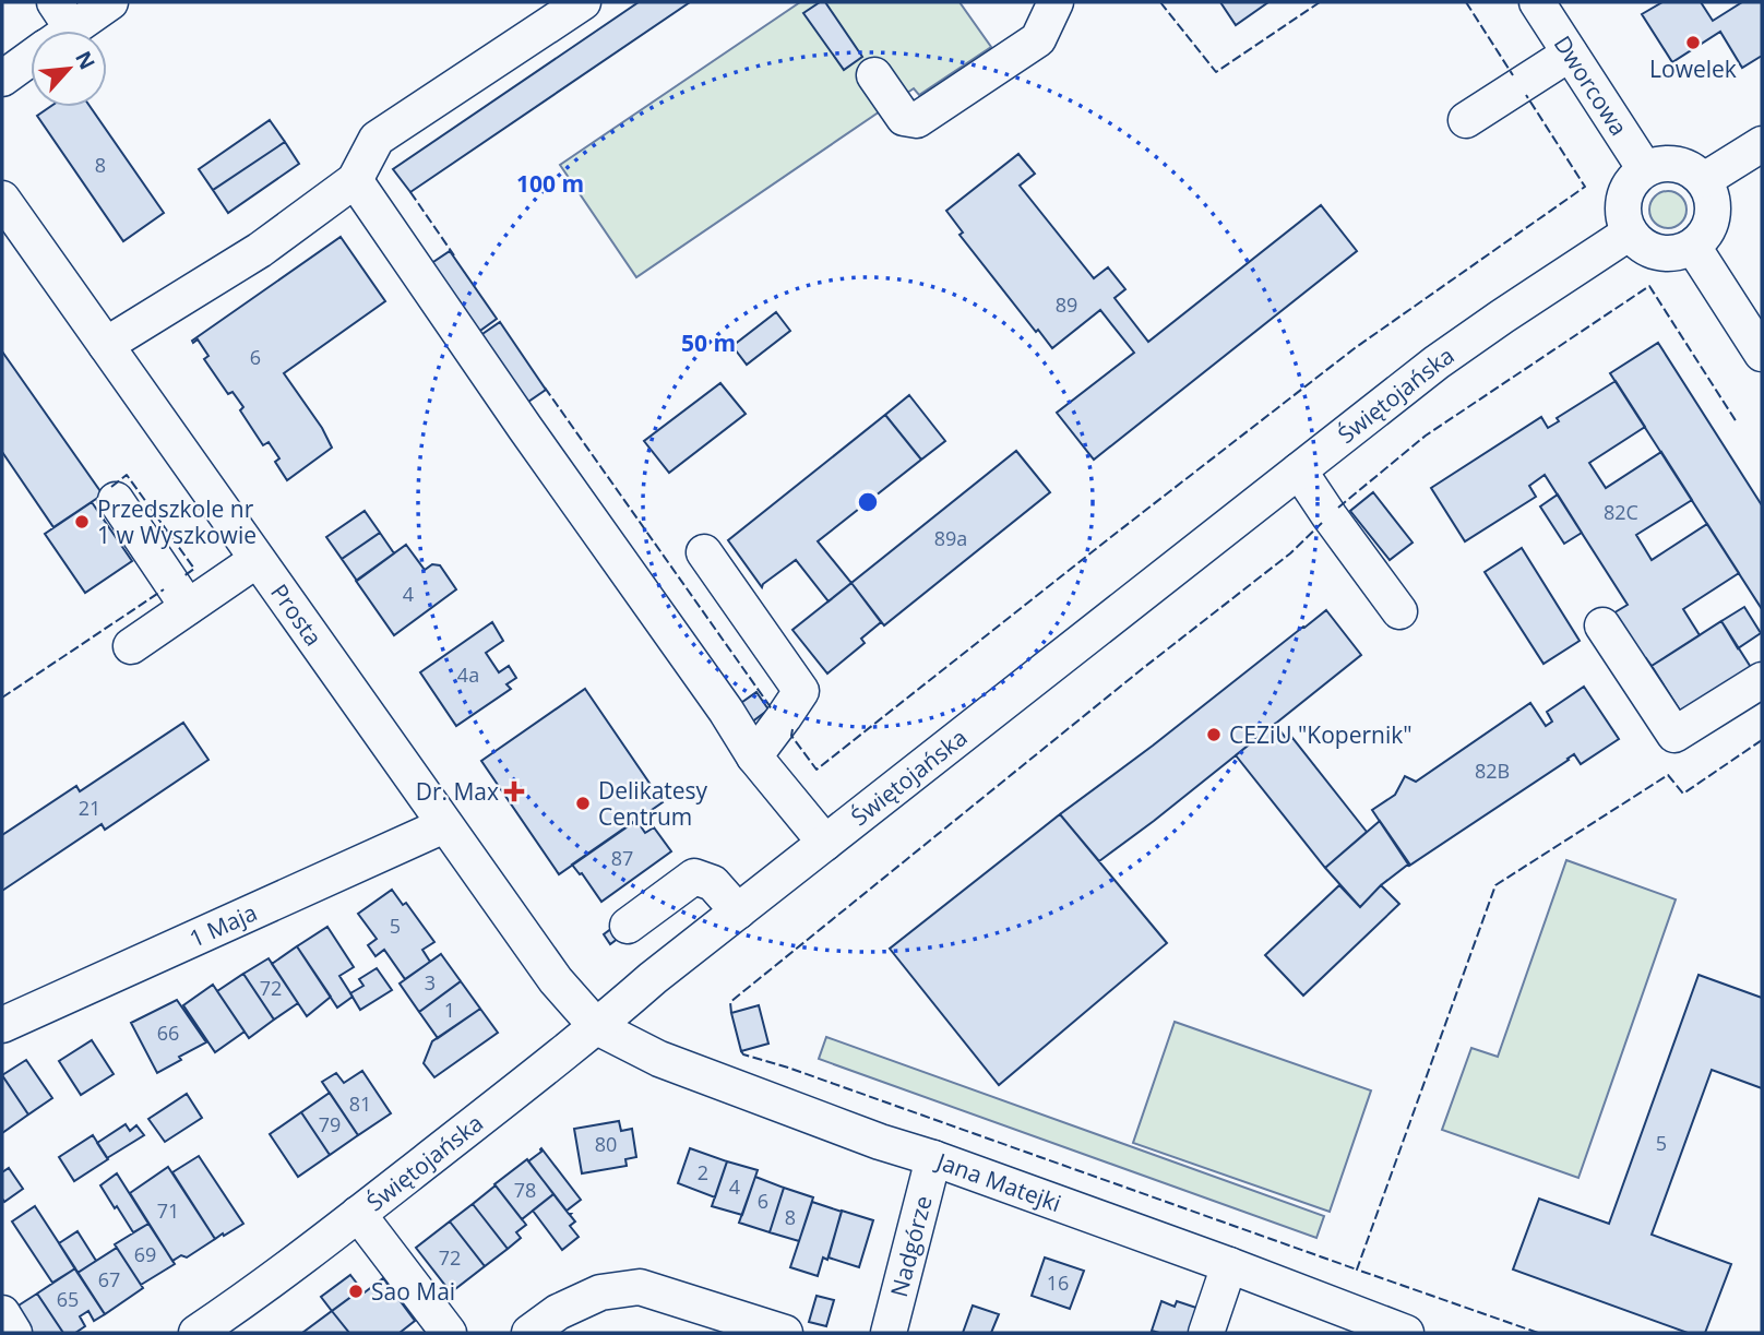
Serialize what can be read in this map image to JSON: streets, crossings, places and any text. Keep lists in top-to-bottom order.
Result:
{
  "streets": {
    "street": [
      "Dworcowa",
      "Świętojańska",
      "Prosta",
      "1 Maja",
      "Jana Matejki",
      "Nadgórze"
    ]
  },
  "crossings": [
    ["Dworcowa", "Świętojańska"],
    ["Świętojańska", "Prosta"],
    ["Świętojańska", "Jana Matejki"],
    ["Prosta", "1 Maja"],
    ["Prosta", "Jana Matejki"],
    ["Jana Matejki", "Nadgórze"]
  ],
  "places": {
    "other": [
      "Lowelek",
      "Przedszkole nr 1 w Wyszkowie",
      "CEZiU \"Kopernik\"",
      "Delikatesy Centrum",
      "Sao Mai"
    ],
    "health": ["Dr. Max"]
  },
  "house_numbers": [
    "8",
    "89",
    "6",
    "82C",
    "89a",
    "4",
    "4a",
    "82B",
    "21",
    "87",
    "5",
    "3",
    "72",
    "1",
    "66",
    "81",
    "79",
    "5",
    "80",
    "2",
    "4",
    "78",
    "6",
    "71",
    "8",
    "69",
    "72",
    "67",
    "16",
    "65"
  ],
  "north": "top right",
  "rings": ["100 m", "50 m"]
}
